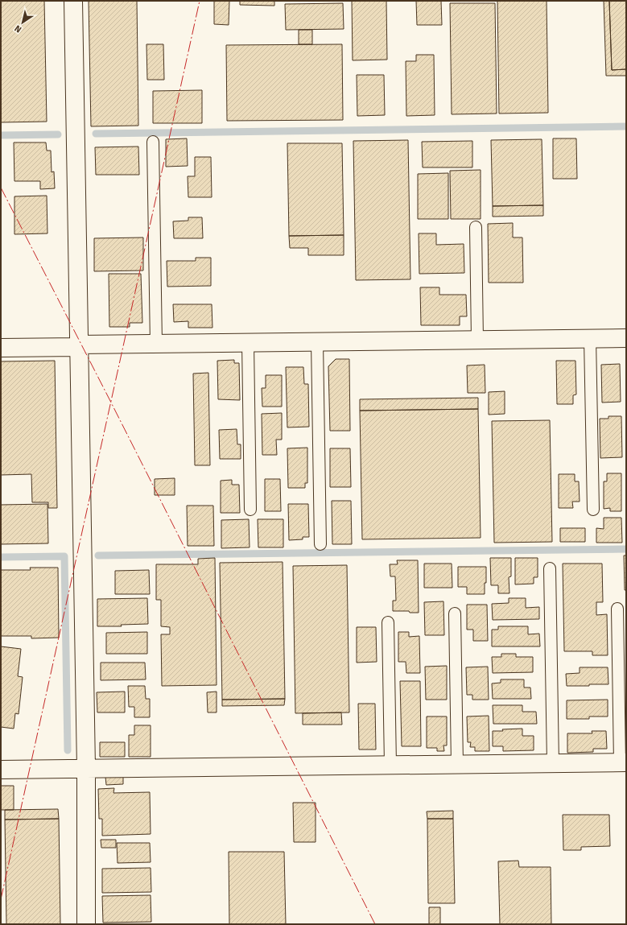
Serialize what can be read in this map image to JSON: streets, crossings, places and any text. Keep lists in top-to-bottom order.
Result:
{
  "north": "bottom left"
}
